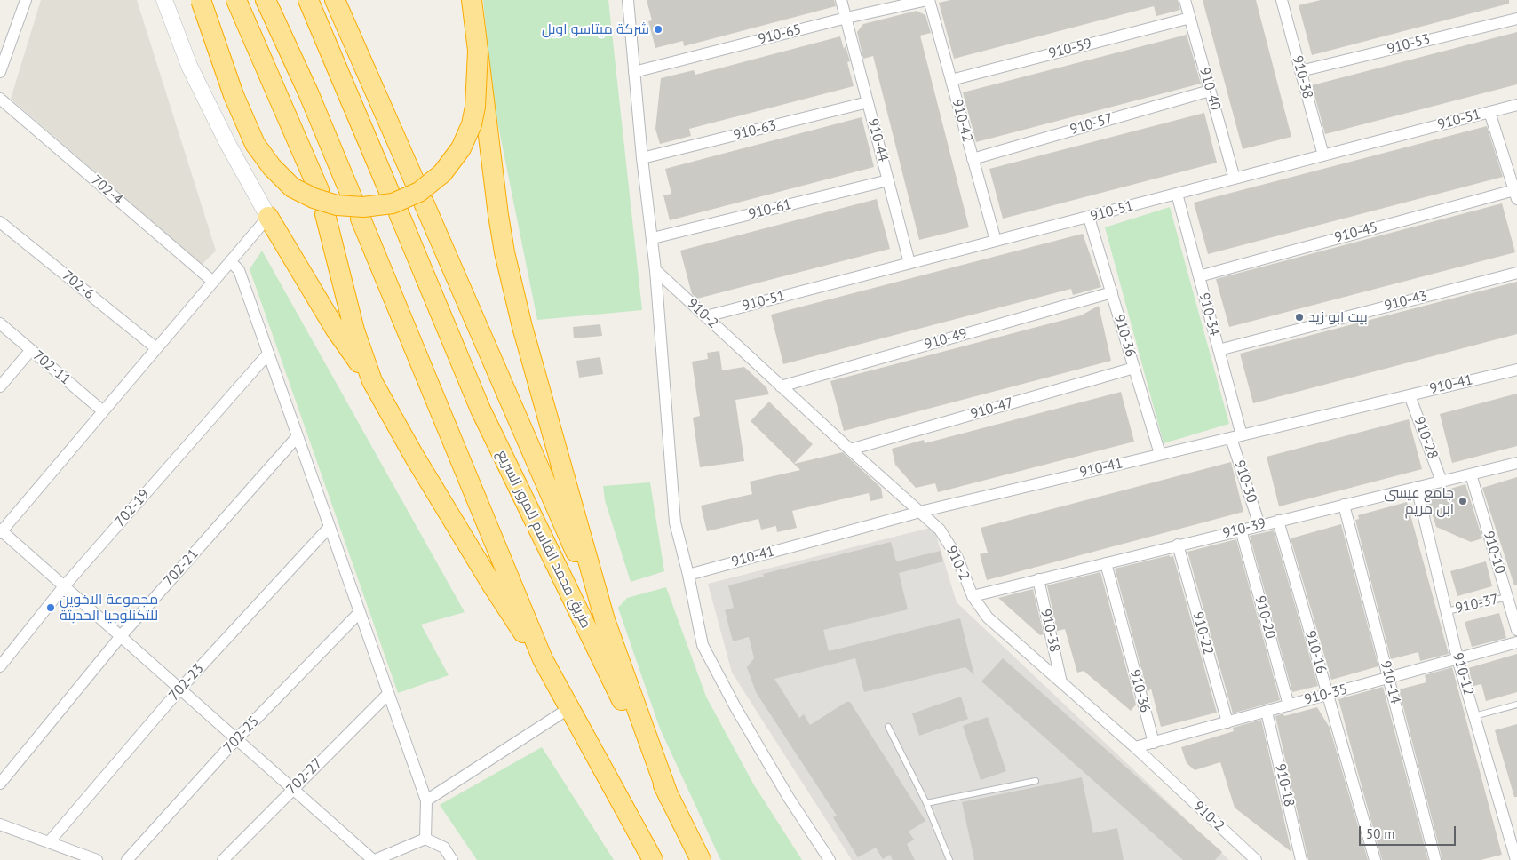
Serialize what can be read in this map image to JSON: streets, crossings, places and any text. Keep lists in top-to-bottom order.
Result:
{
  "streets": {
    "highway": ["طريق محمد القاسم للمرور السريع"],
    "street": [
      "910-65",
      "910-53",
      "910-59",
      "910-38",
      "910-40",
      "910-51",
      "910-42",
      "910-57",
      "910-63",
      "910-44",
      "702-4",
      "910-61",
      "910-45",
      "702-6",
      "910-43",
      "910-2",
      "910-34",
      "910-36",
      "910-49",
      "702-11",
      "910-41",
      "910-47",
      "910-28",
      "910-30",
      "702-19",
      "910-39",
      "910-10",
      "702-21",
      "910-20",
      "910-22",
      "910-16",
      "910-12",
      "702-23",
      "910-14",
      "910-35",
      "702-25",
      "702-27",
      "910-18"
    ],
    "lane": ["910-37"]
  },
  "crossings": [
    ["910-65", "910-42"],
    ["910-65", "910-44"],
    ["910-53", "910-38"],
    ["910-59", "910-40"],
    ["910-59", "910-42"],
    ["910-38", "910-51"],
    ["910-38", "910-2"],
    ["910-38", "910-39"],
    ["910-40", "910-51"],
    ["910-40", "910-57"],
    ["910-51", "910-42"],
    ["910-51", "910-44"],
    ["910-51", "910-2"],
    ["910-51", "910-34"],
    ["910-51", "910-36"],
    ["910-42", "910-57"],
    ["910-63", "910-44"],
    ["910-44", "910-61"],
    ["910-45", "910-34"],
    ["910-43", "910-34"],
    ["910-2", "910-49"],
    ["910-2", "910-41"],
    ["910-2", "910-47"],
    ["910-2", "910-39"],
    ["910-2", "910-35"],
    ["910-34", "910-41"],
    ["910-34", "910-30"],
    ["910-36", "910-49"],
    ["910-36", "910-41"],
    ["910-36", "910-47"],
    ["910-36", "910-39"],
    ["910-36", "910-35"],
    ["910-41", "910-28"],
    ["910-41", "910-30"],
    ["910-28", "910-39"],
    ["910-30", "910-39"],
    ["910-39", "910-10"],
    ["910-39", "910-20"],
    ["910-39", "910-22"],
    ["910-39", "910-16"],
    ["910-39", "910-12"],
    ["910-39", "910-14"],
    ["910-10", "910-37"],
    ["910-37", "910-12"],
    ["910-20", "910-35"],
    ["910-22", "910-35"],
    ["910-16", "910-35"],
    ["910-12", "910-35"],
    ["910-14", "910-35"],
    ["910-35", "910-18"]
  ],
  "places": [
    "شركة ميتاسو اويل",
    "بيت ابو زيد",
    "جامع عيسى ابن مريم",
    "مجموعة الاخوين للتكنلوجيا الحديثة"
  ],
  "scale_bar": "50 m"
}
